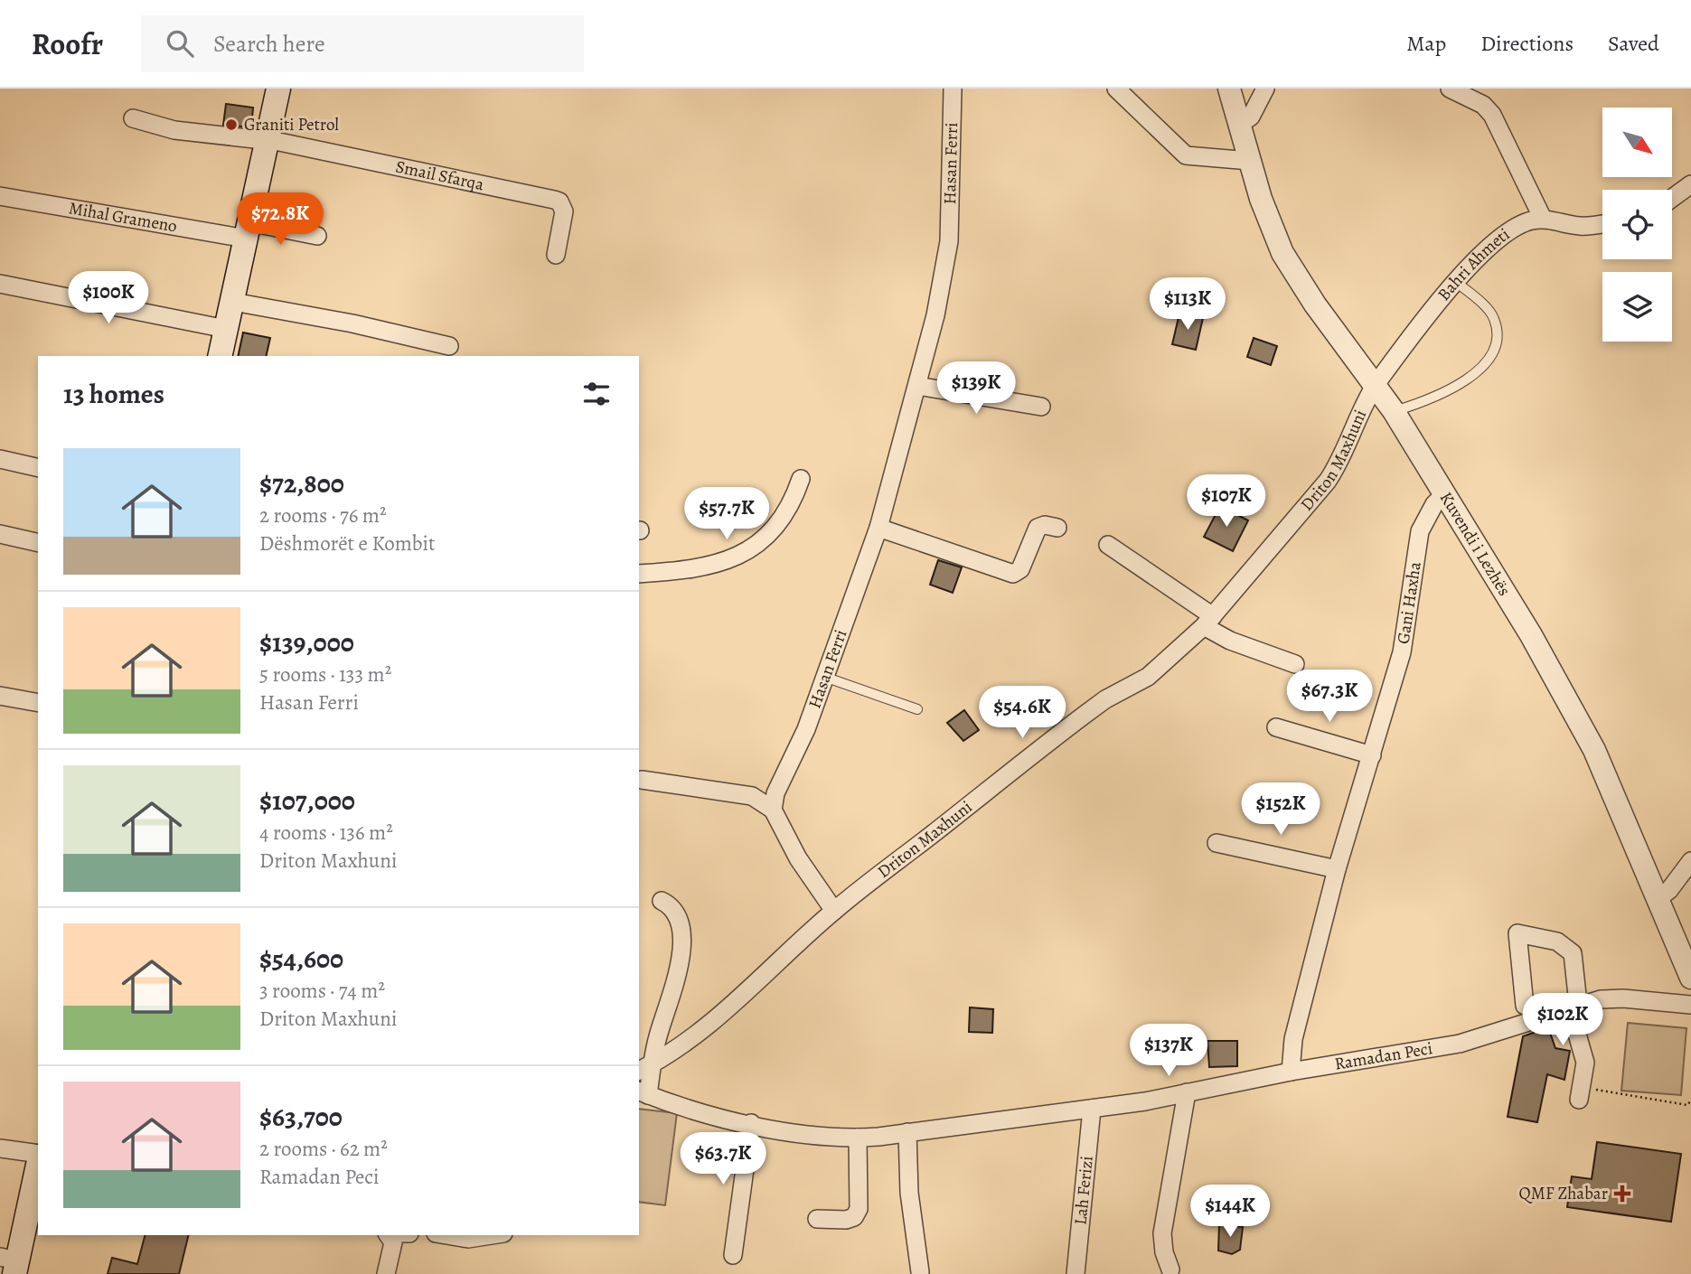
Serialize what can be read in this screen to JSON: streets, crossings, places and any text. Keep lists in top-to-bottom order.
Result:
{
  "streets": {
    "street": [
      "Hasan Ferri",
      "Smail Sfarqa",
      "Mihal Grameno",
      "Bahri Ahmeti",
      "Driton Maxhuni",
      "Kuvendi i Lezhës",
      "Gani Haxha",
      "Ramadan Peci",
      "Lah Ferizi"
    ]
  },
  "crossings": [
    ["Bahri Ahmeti", "Driton Maxhuni"],
    ["Bahri Ahmeti", "Kuvendi i Lezhës"],
    ["Driton Maxhuni", "Kuvendi i Lezhës"],
    ["Kuvendi i Lezhës", "Gani Haxha"],
    ["Gani Haxha", "Ramadan Peci"],
    ["Ramadan Peci", "Lah Ferizi"]
  ],
  "places": {
    "other": ["Graniti Petrol"],
    "health": ["QMF Zhabar"]
  },
  "north": "bottom right",
  "page": {
    "header": "Roofr",
    "search": "Search here",
    "nav": ["Map", "Directions", "Saved"],
    "price": [
      "$72.8K",
      "$100K",
      "$113K",
      "$139K",
      "$107K",
      "$57.7K",
      "$67.3K",
      "$54.6K",
      "$152K",
      "$102K",
      "$137K",
      "$63.7K",
      "$144K"
    ],
    "heading": "13 homes",
    "list": [
      {
        "name": "$72,800",
        "note": "2 rooms · 76 m² · Dëshmorët e Kombit"
      },
      {
        "name": "$139,000",
        "note": "5 rooms · 133 m² · Hasan Ferri"
      },
      {
        "name": "$107,000",
        "note": "4 rooms · 136 m² · Driton Maxhuni"
      },
      {
        "name": "$54,600",
        "note": "3 rooms · 74 m² · Driton Maxhuni"
      },
      {
        "name": "$63,700",
        "note": "2 rooms · 62 m² · Ramadan Peci"
      }
    ]
  }
}
